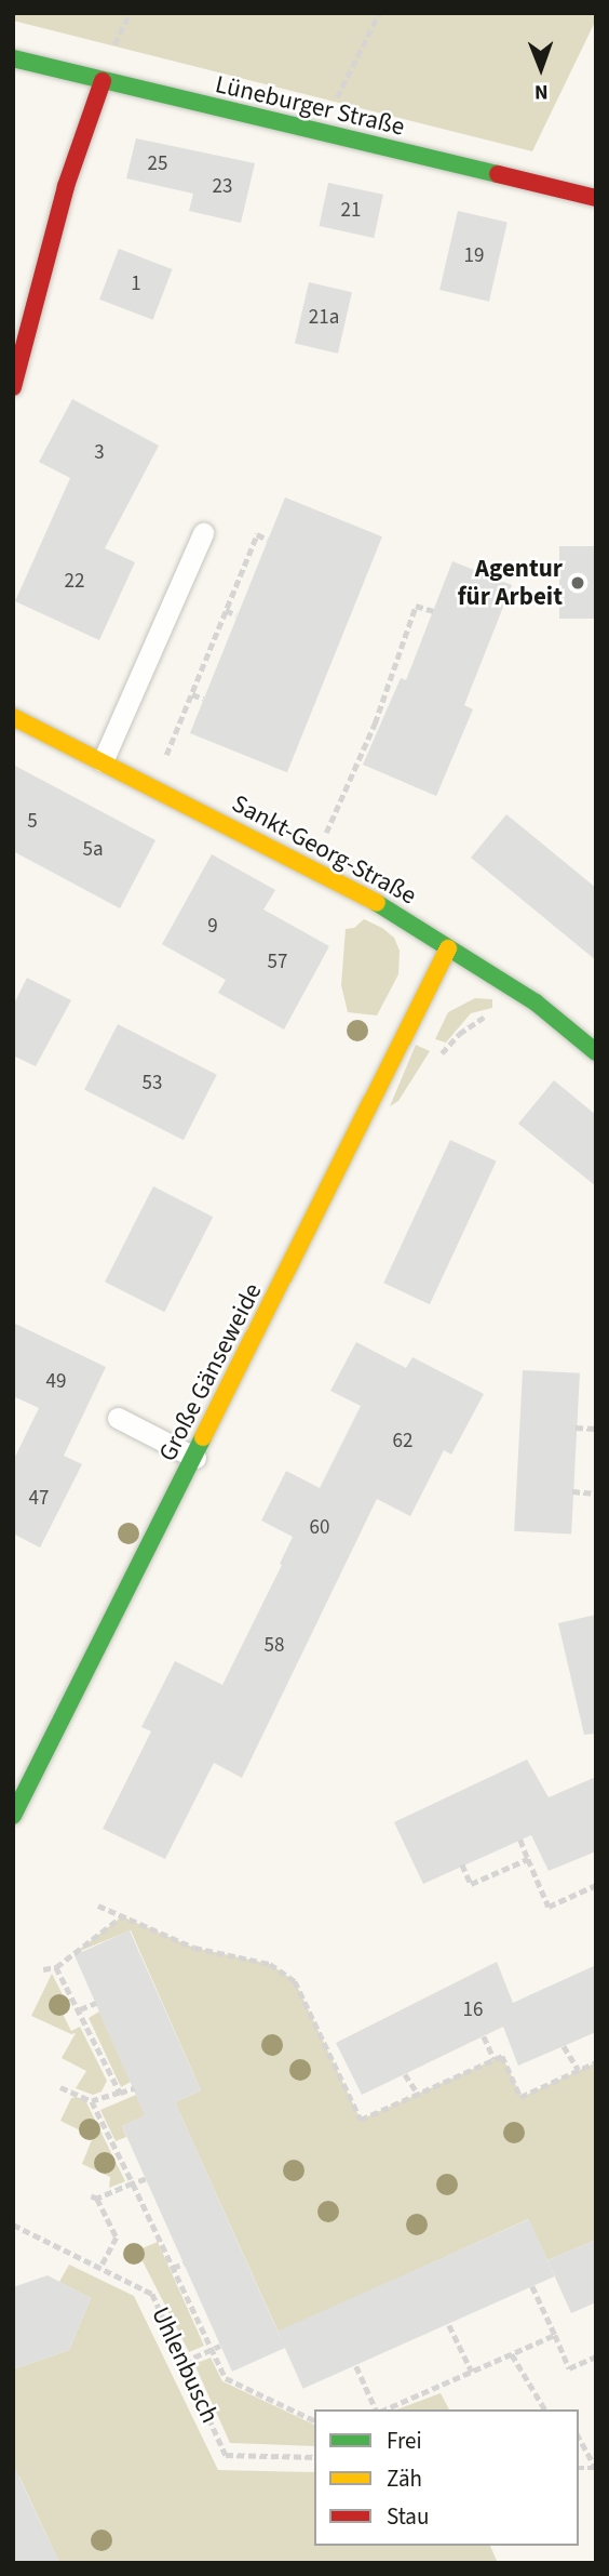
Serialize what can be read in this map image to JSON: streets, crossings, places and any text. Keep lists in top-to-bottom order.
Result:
{
  "streets": {
    "street": ["Lüneburger Straße", "Sankt-Georg-Straße", "Große Gänseweide"],
    "path": ["Uhlenbusch"]
  },
  "crossings": [
    ["Sankt-Georg-Straße", "Große Gänseweide"]
  ],
  "places": ["Agentur für Arbeit"],
  "house_numbers": [
    "25",
    "23",
    "21",
    "19",
    "1",
    "21a",
    "3",
    "22",
    "5",
    "5a",
    "9",
    "57",
    "53",
    "49",
    "62",
    "47",
    "60",
    "58",
    "16"
  ],
  "legend": ["Frei", "Zäh", "Stau"],
  "north": "bottom"
}
